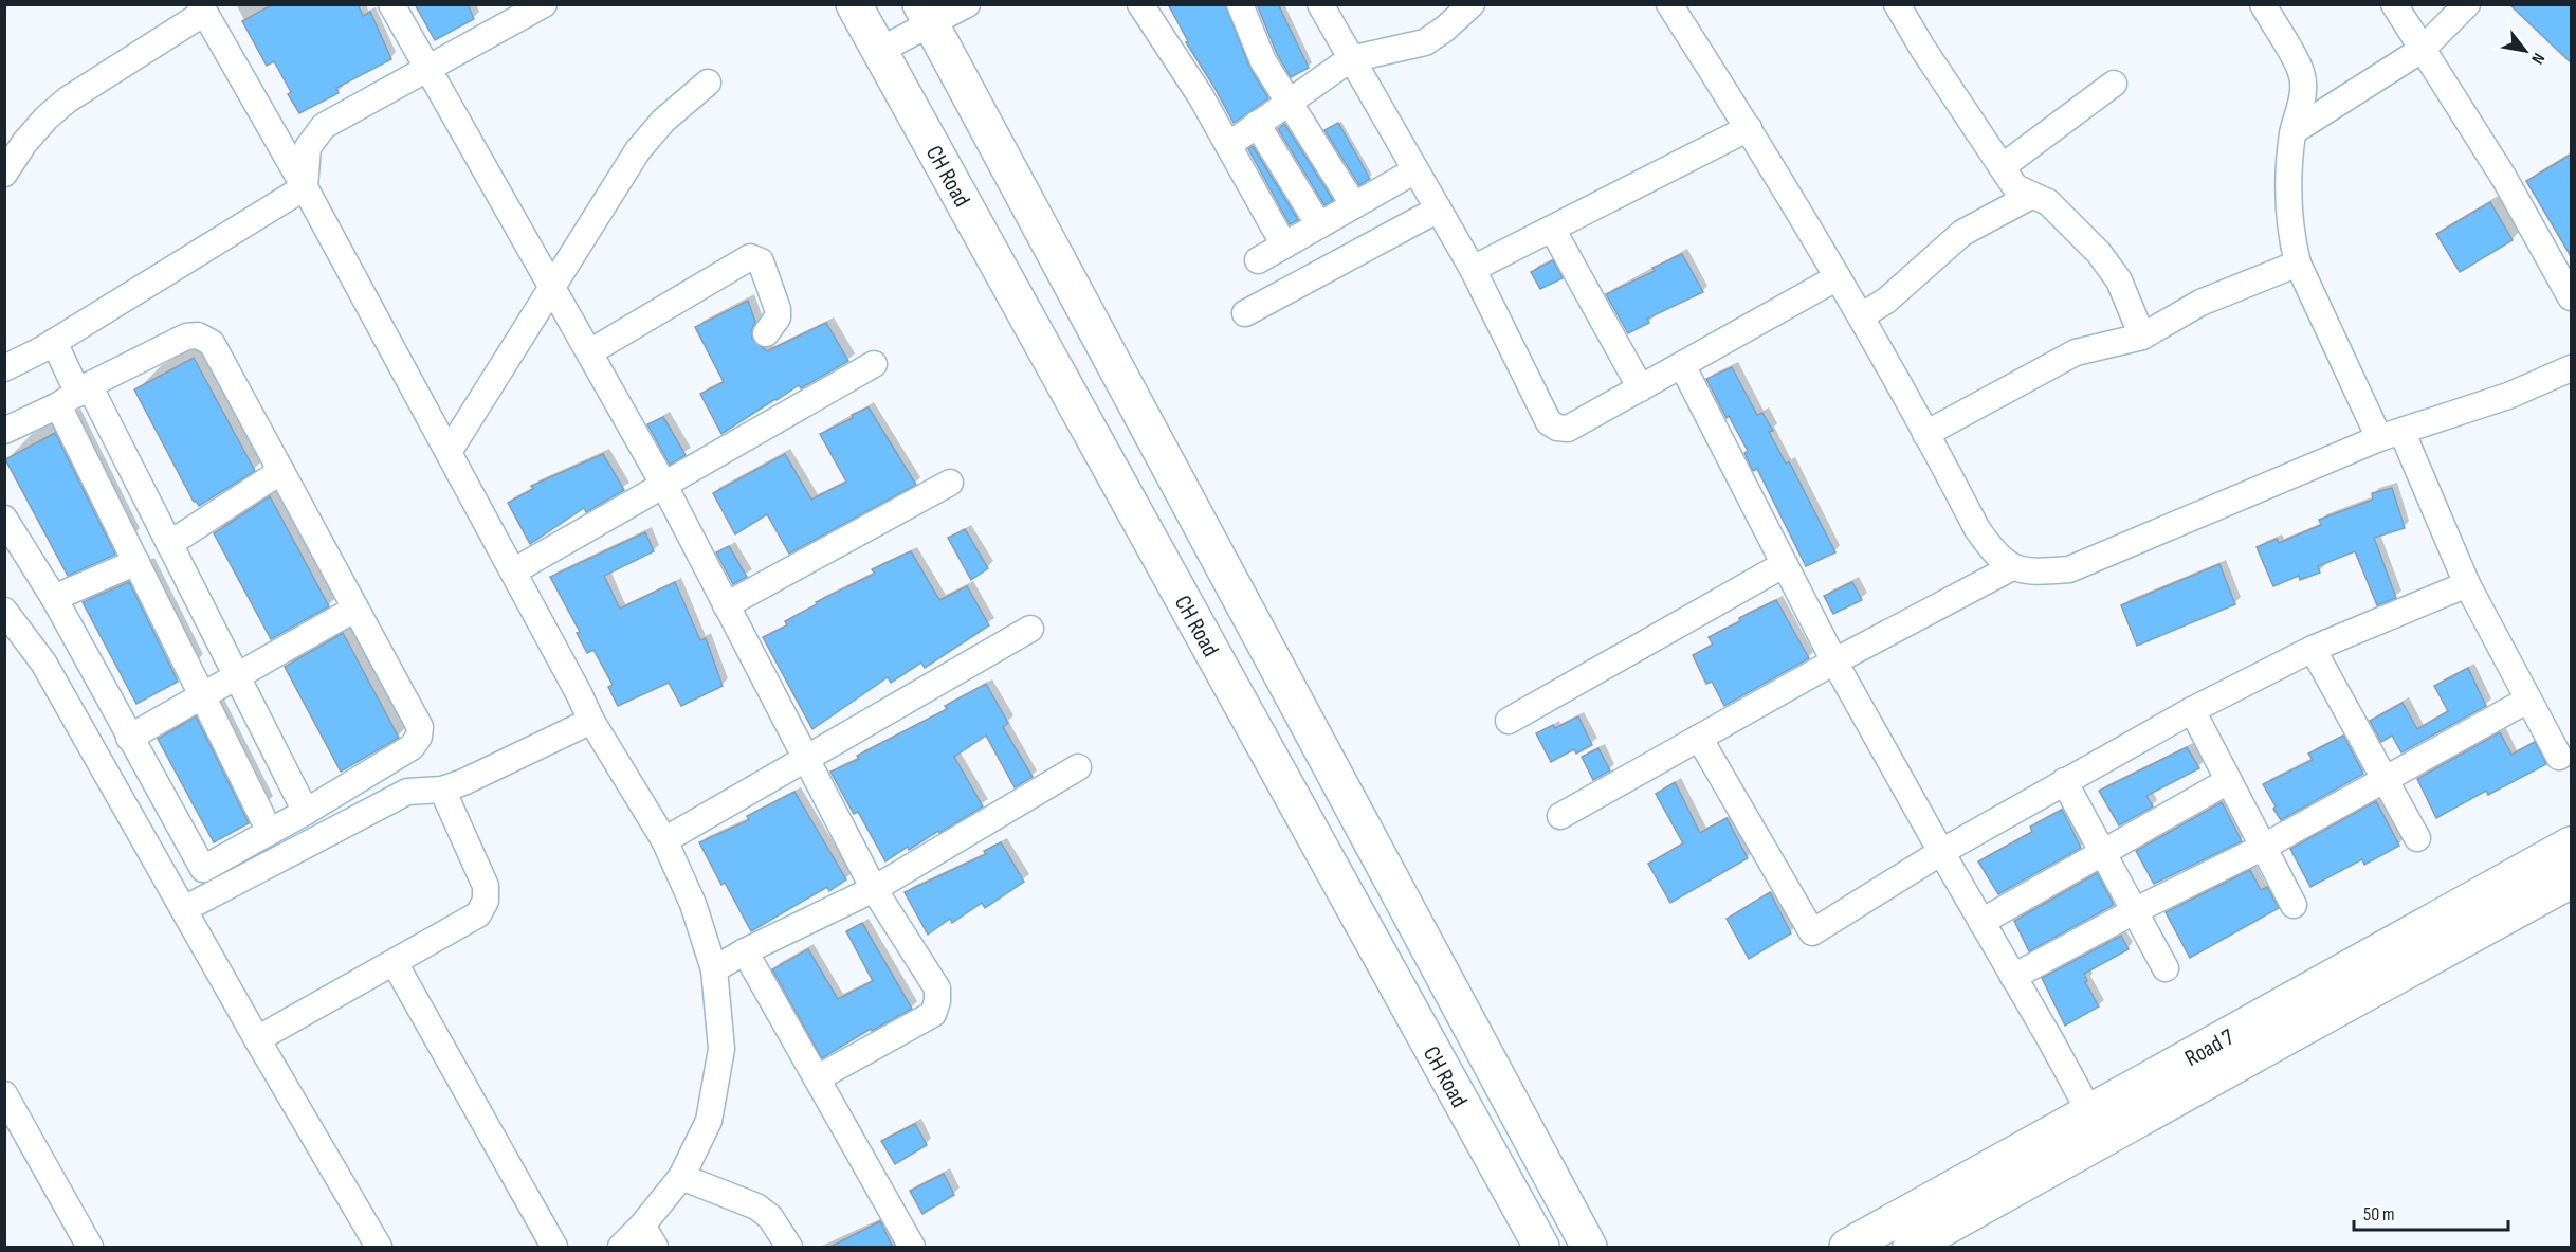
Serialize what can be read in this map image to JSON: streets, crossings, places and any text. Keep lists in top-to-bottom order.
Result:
{
  "streets": {
    "street": ["CH Road", "Road 7"]
  },
  "scale_bar": "50 m",
  "north": "bottom right"
}
